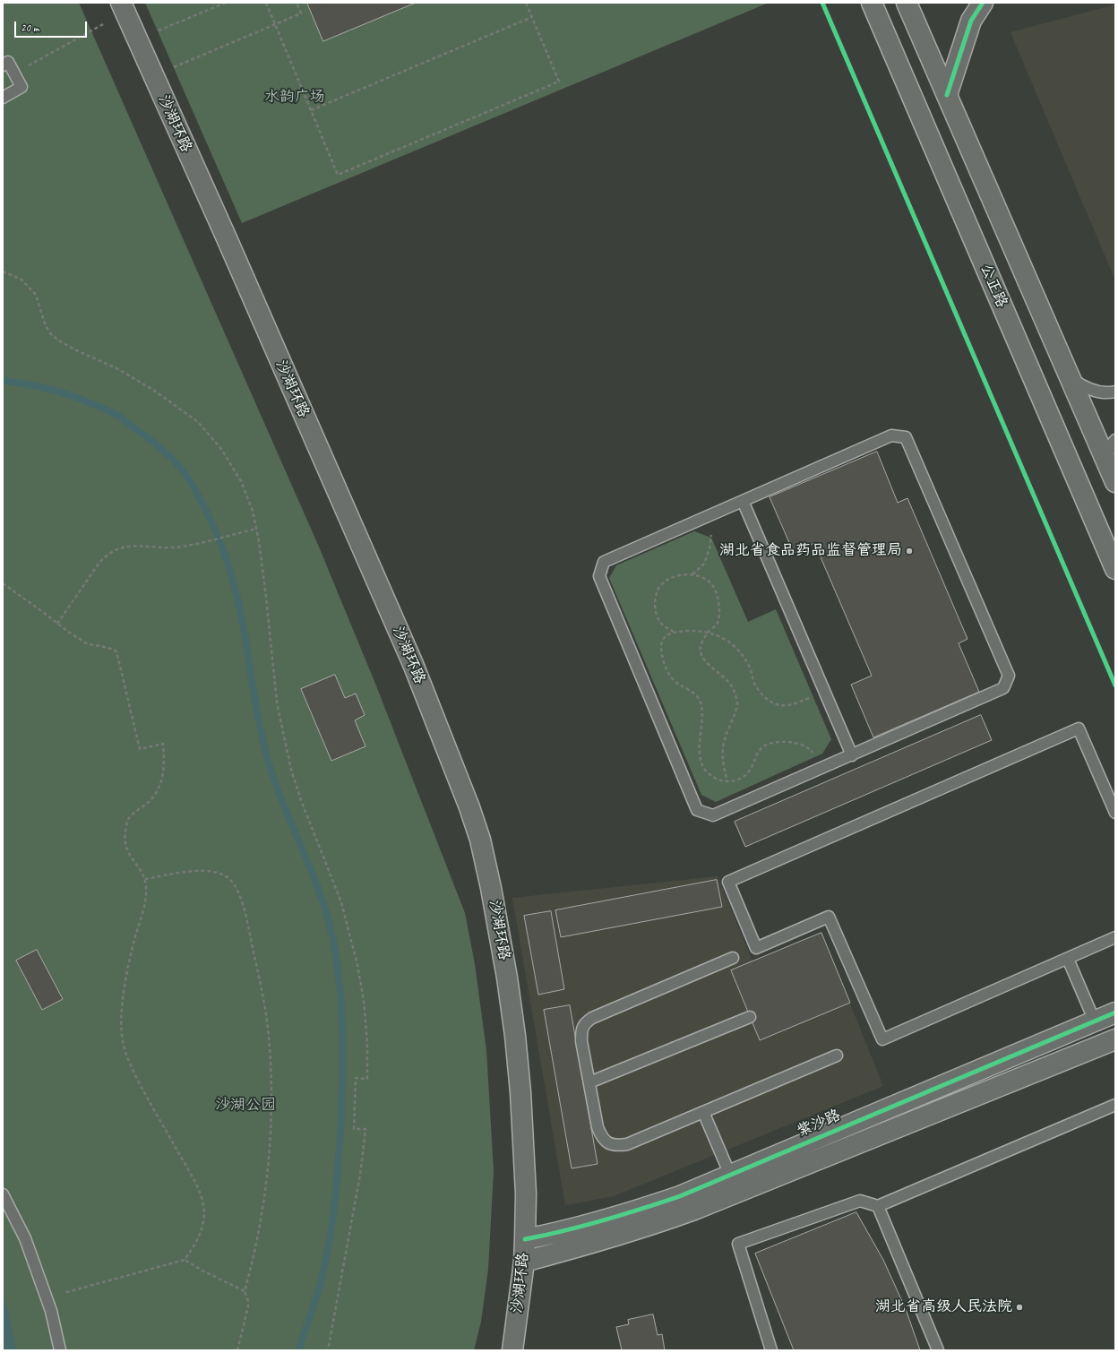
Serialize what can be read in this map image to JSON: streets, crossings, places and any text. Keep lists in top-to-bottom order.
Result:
{
  "streets": {
    "main road": ["沙湖环路", "公正路", "紫沙路"]
  },
  "crossings": [
    ["沙湖环路", "紫沙路"]
  ],
  "parks": ["水韵广场", "沙湖公园"],
  "places": ["湖北省食品药品监督管理局", "湖北省高级人民法院"],
  "scale_bar": "20 m"
}
